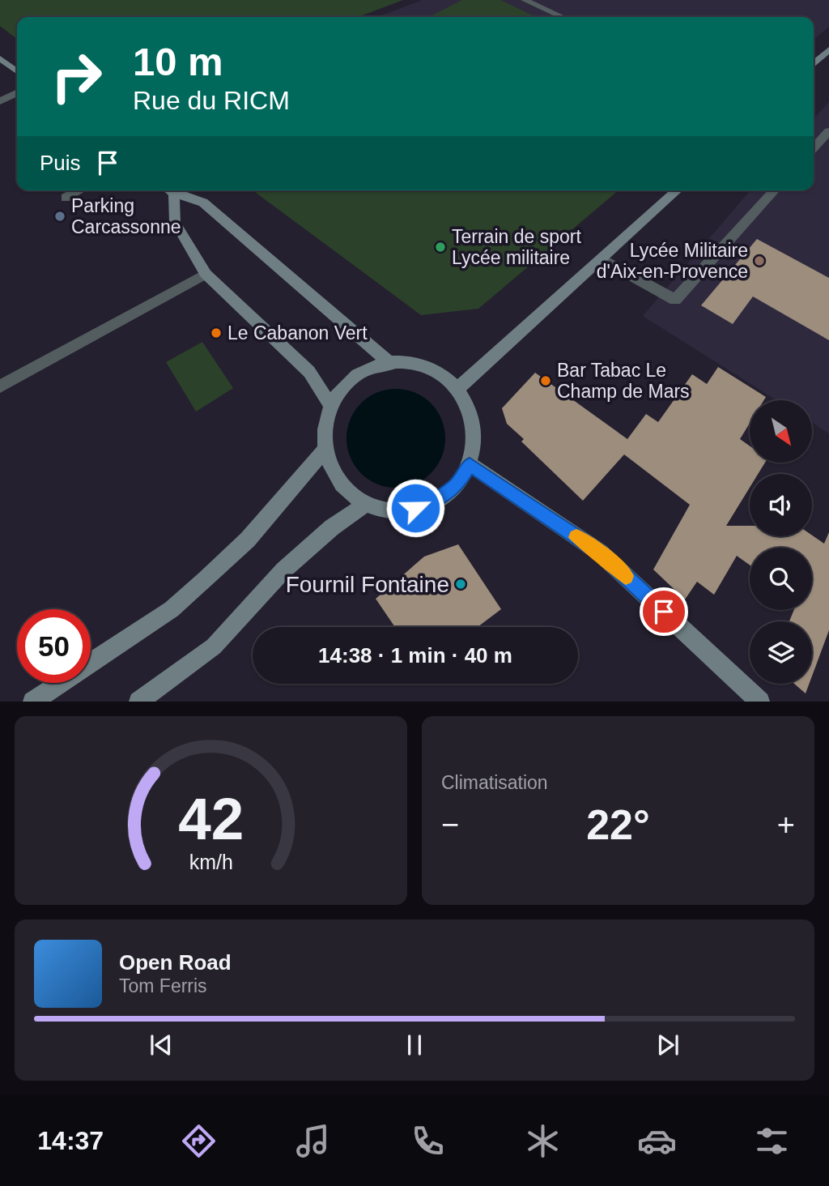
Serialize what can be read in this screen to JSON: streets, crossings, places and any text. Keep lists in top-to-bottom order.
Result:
{
  "places": [
    "Parking Carcassonne",
    "Terrain de sport Lycée militaire",
    "Lycée Militaire d'Aix-en-Provence",
    "Le Cabanon Vert",
    "Bar Tabac Le Champ de Mars",
    "Fournil Fontaine"
  ],
  "north": "bottom right",
  "page": {
    "turn": ["10 m", "Rue du RICM"],
    "then": "Puis",
    "limit": "50",
    "trip": "14:38 · 1 min · 40 m",
    "tile": "Climatisation",
    "heat": ["−", "22°", "+"],
    "song": ["Open Road", "Tom Ferris"],
    "tabs": "14:37",
    "gauge": ["42", "km/h"]
  }
}
